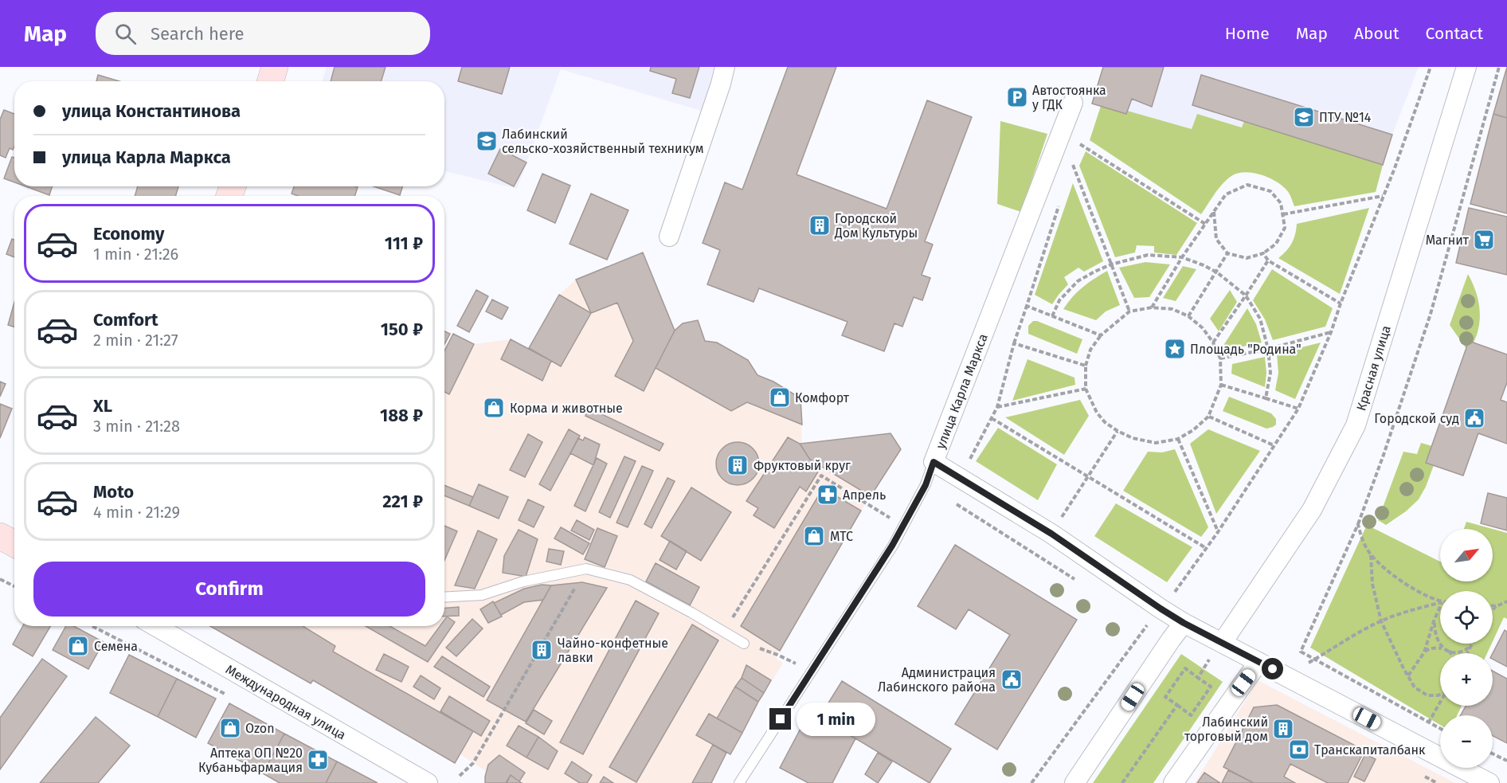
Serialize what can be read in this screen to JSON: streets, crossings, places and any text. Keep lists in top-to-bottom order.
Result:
{
  "streets": {
    "street": ["Красная улица", "улица Карла Маркса", "Международная улица"]
  },
  "places": {
    "parking": ["Автостоянка у ГДК"],
    "school or university": ["ПТУ №14", "Лабинский сельско-хозяйственный техникум"],
    "building": [
      "Городской Дом Культуры",
      "Фруктовый круг",
      "Чайно-конфетные лавки",
      "Лабинский торговый дом"
    ],
    "supermarket": ["Магнит"],
    "place": ["Площадь \"Родина\""],
    "shop": [
      "Комфорт",
      "Корма и животные",
      "МТС",
      "Семена",
      "Ozon"
    ],
    "public building": ["Городской суд", "Администрация Лабинского района"],
    "pharmacy": ["Апрель", "Аптека ОП №20 Кубаньфармация"],
    "bank": ["Транскапиталбанк"]
  },
  "north": "top right",
  "page": {
    "header": "Map",
    "search": "Search here",
    "nav": [
      "Home",
      "Map",
      "About",
      "Contact"
    ],
    "banner": ["улица Константинова", "улица Карла Маркса"],
    "list": [
      {
        "name": "Economy",
        "note": "1 min · 21:26",
        "value": "111 ₽"
      },
      {
        "name": "Comfort",
        "note": "2 min · 21:27",
        "value": "150 ₽"
      },
      {
        "name": "XL",
        "note": "3 min · 21:28",
        "value": "188 ₽"
      },
      {
        "name": "Moto",
        "note": "4 min · 21:29",
        "value": "221 ₽"
      }
    ],
    "map_buttons": ["+", "−"],
    "buttons": "Confirm",
    "bubble": "1 min"
  }
}
